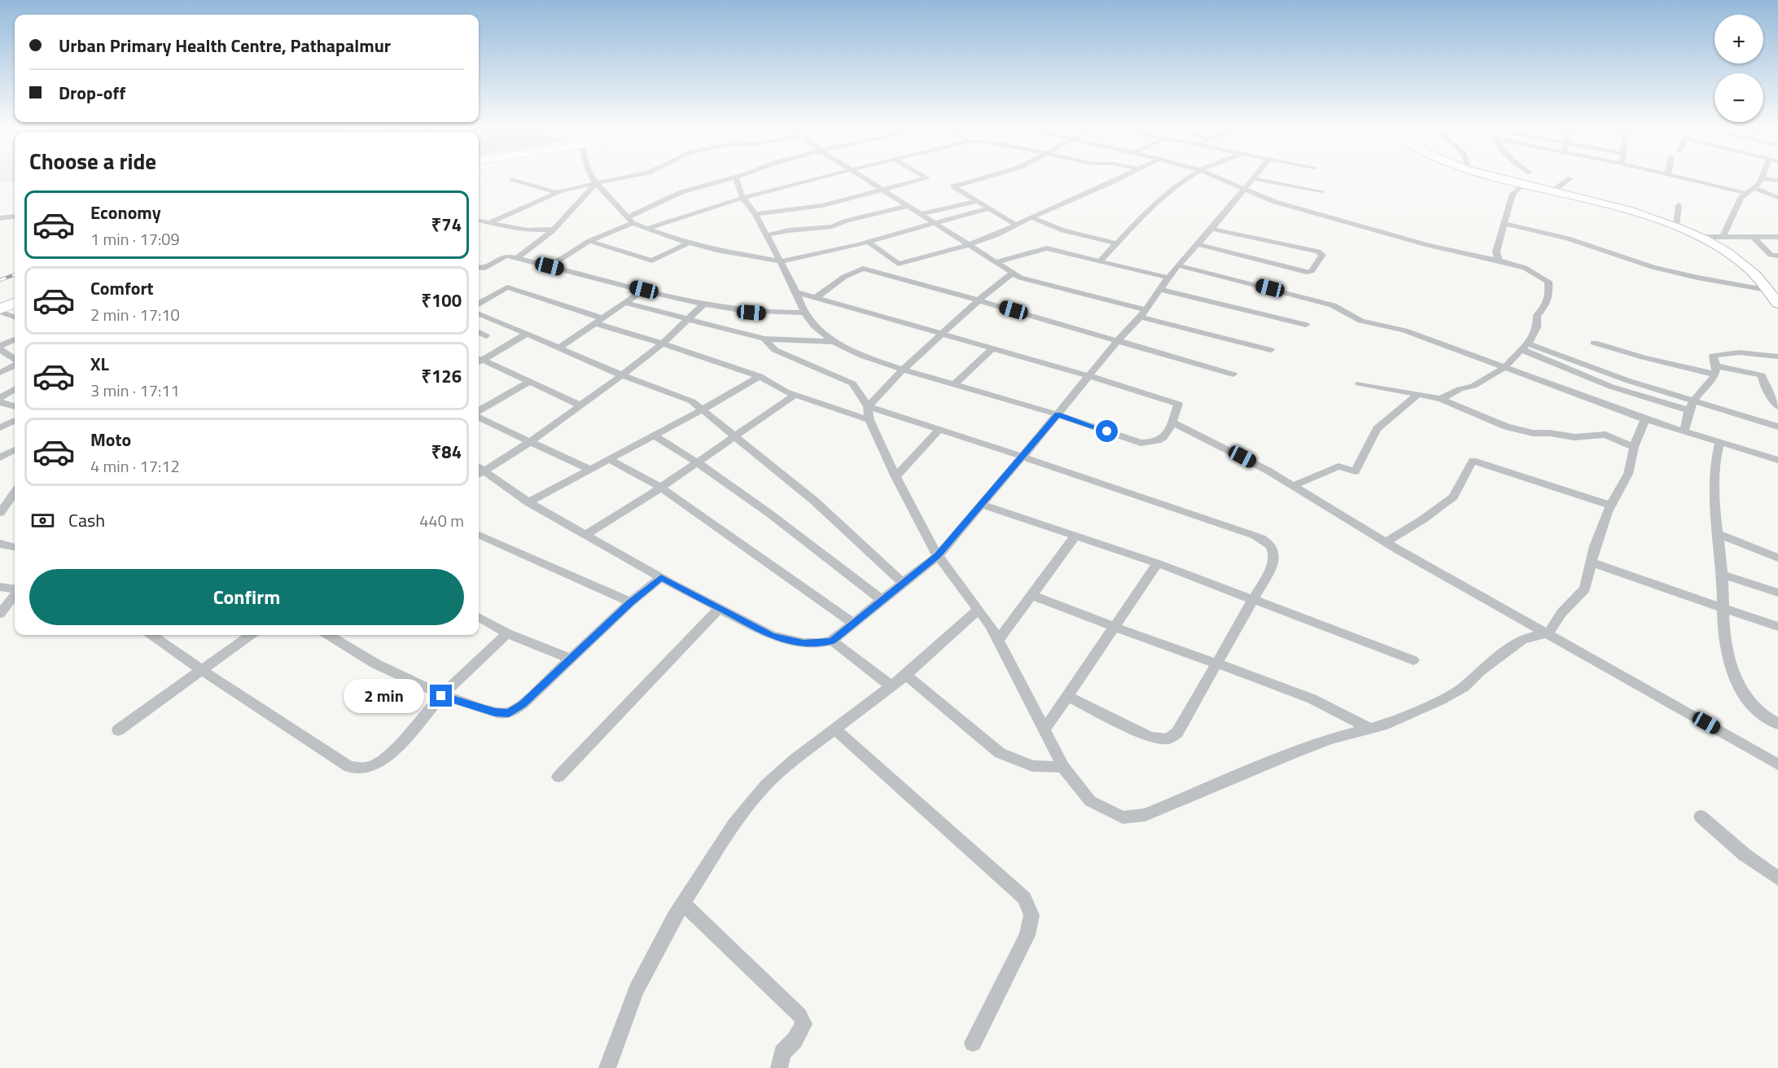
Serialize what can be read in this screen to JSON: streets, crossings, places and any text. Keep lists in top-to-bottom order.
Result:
{
  "page": {
    "map_buttons": ["+", "−"],
    "banner": ["Urban Primary Health Centre, Pathapalmur", "Drop-off"],
    "heading": "Choose a ride",
    "list": [
      {
        "name": "Economy",
        "note": "1 min · 17:09",
        "value": "₹74"
      },
      {
        "name": "Comfort",
        "note": "2 min · 17:10",
        "value": "₹100"
      },
      {
        "name": "XL",
        "note": "3 min · 17:11",
        "value": "₹126"
      },
      {
        "name": "Moto",
        "note": "4 min · 17:12",
        "value": "₹84"
      }
    ],
    "pay": ["Cash", "440 m"],
    "buttons": "Confirm",
    "bubble": "2 min"
  }
}
